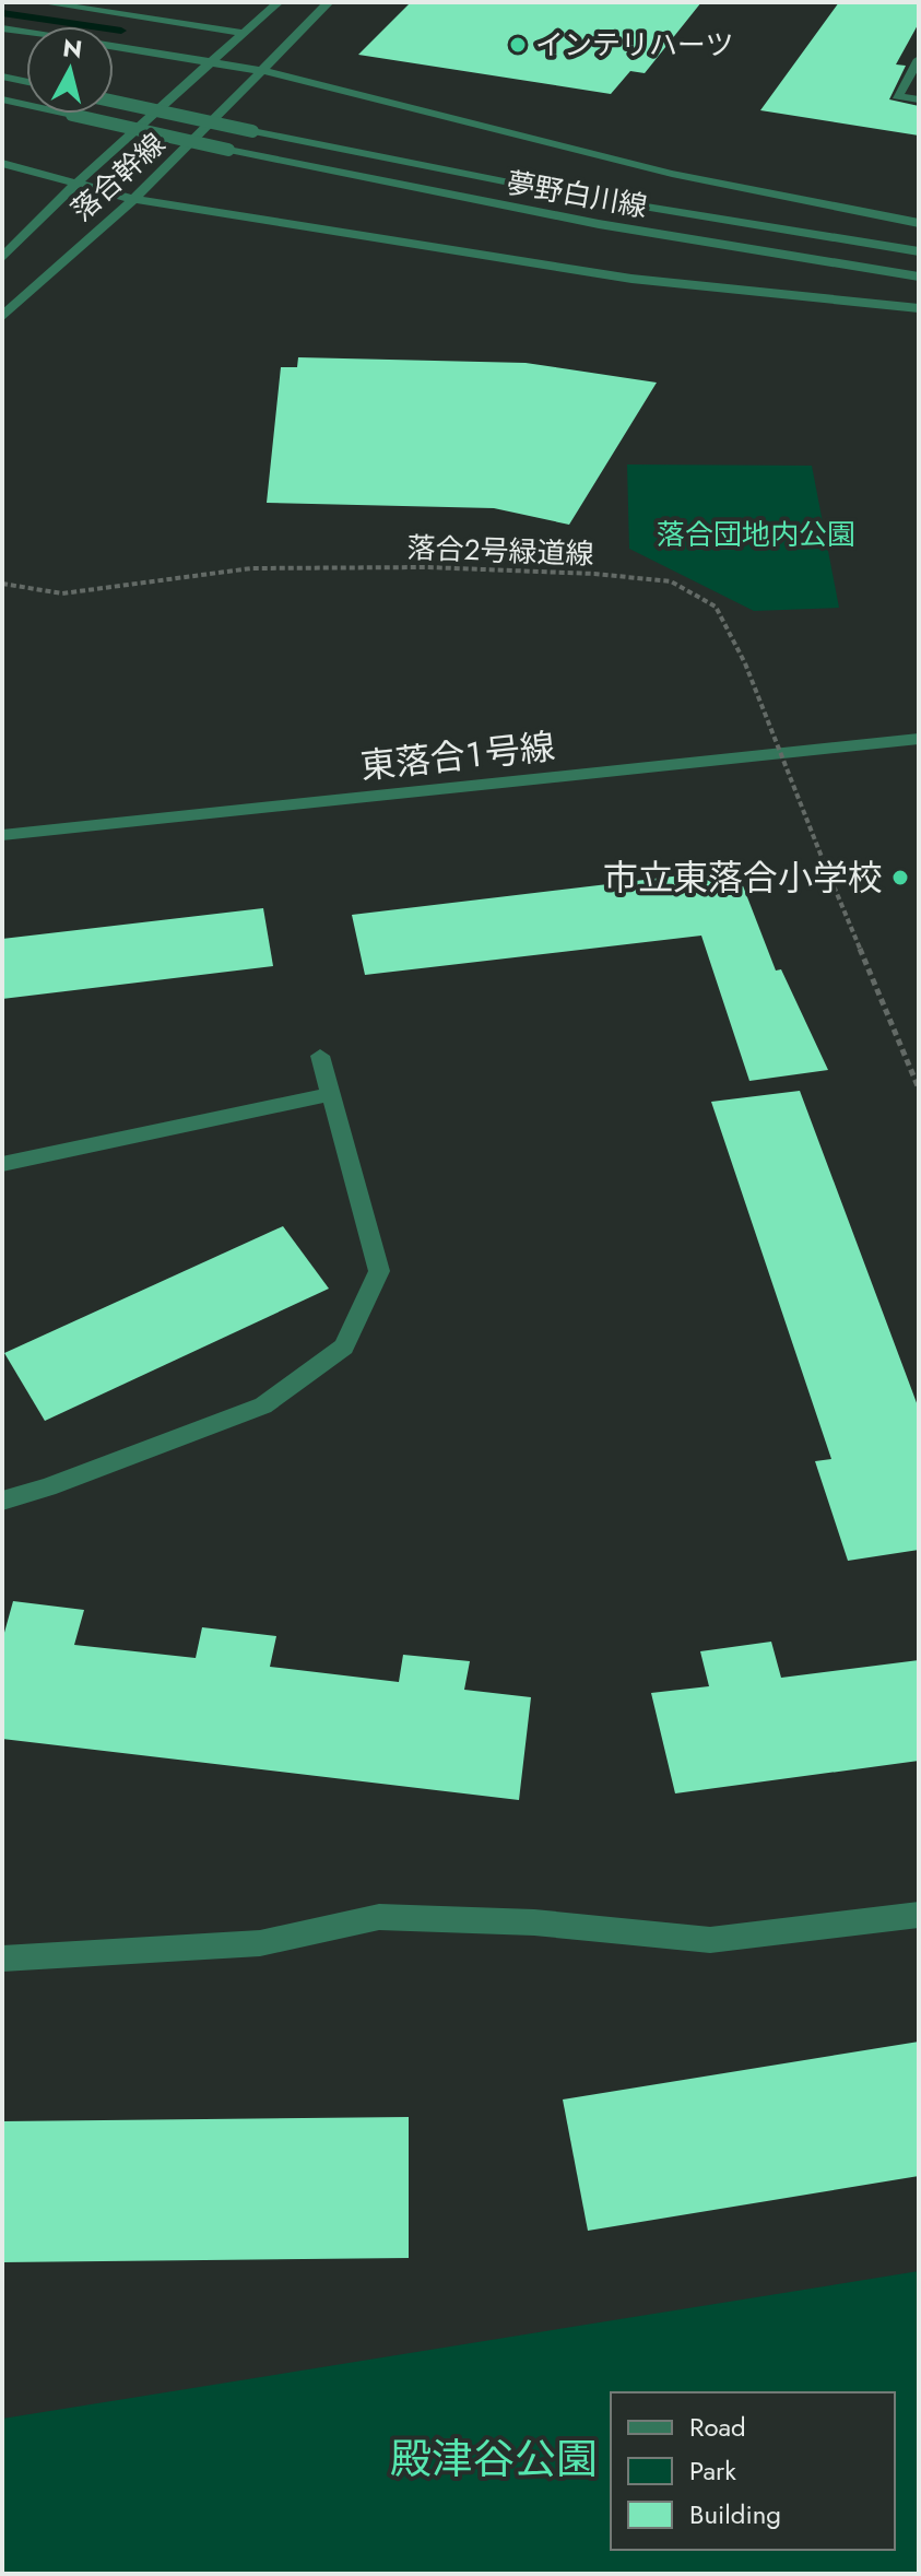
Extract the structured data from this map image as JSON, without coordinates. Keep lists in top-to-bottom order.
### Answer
{
  "streets": {
    "street": ["落合幹線", "夢野白川線", "東落合１号線"],
    "path": ["落合２号緑道線"]
  },
  "parks": ["落合団地内公園", "殿津谷公園"],
  "places": ["インテリハーツ", "市立東落合小学校"],
  "legend": ["Road", "Park", "Building"],
  "north": "top"
}
